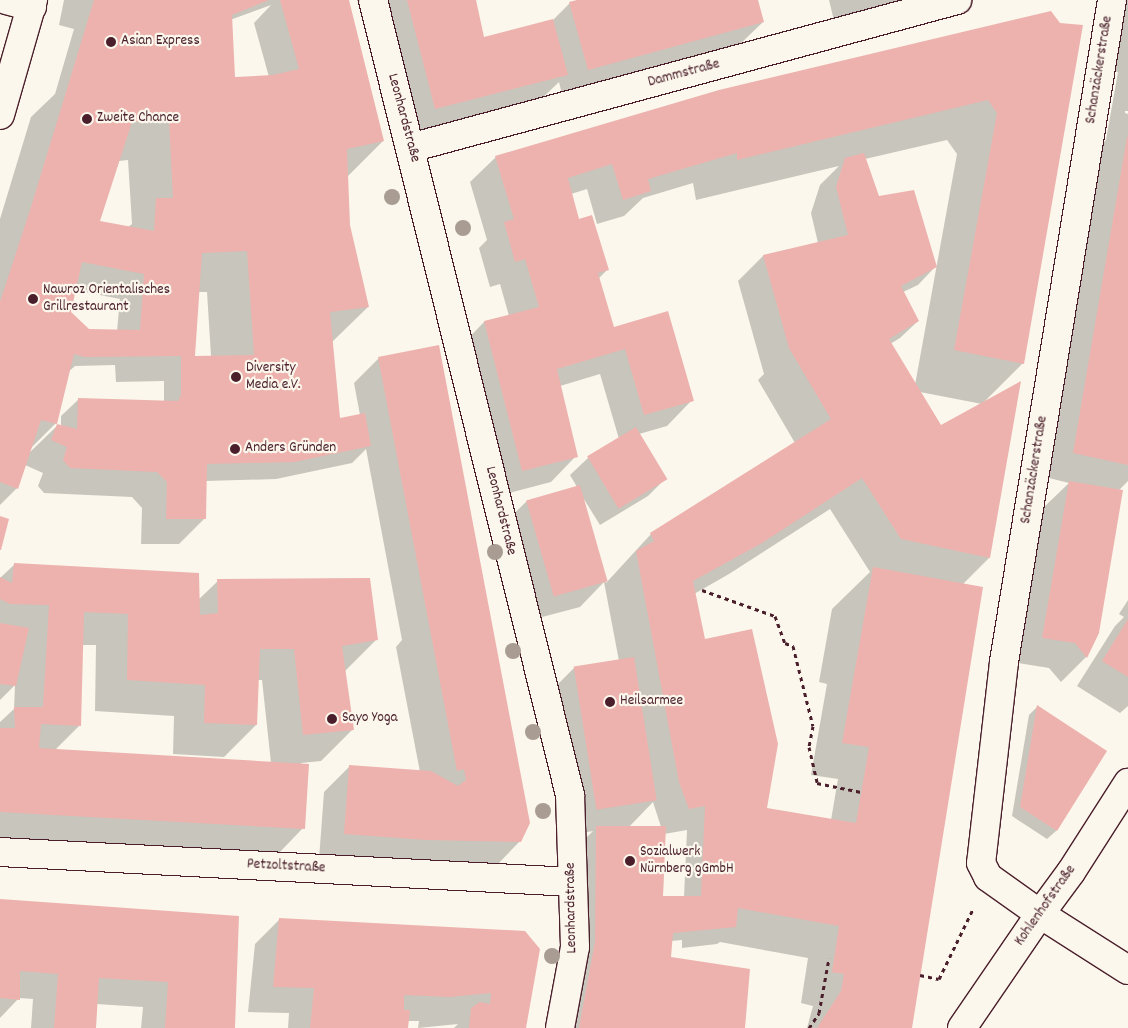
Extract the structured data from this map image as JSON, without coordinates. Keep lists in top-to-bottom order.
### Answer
{
  "streets": {
    "street": [
      "Schanzäckerstraße",
      "Dammstraße",
      "Leonhardstraße",
      "Petzoltstraße",
      "Kohlenhofstraße"
    ]
  },
  "crossings": [
    ["Dammstraße", "Leonhardstraße"],
    ["Leonhardstraße", "Petzoltstraße"]
  ],
  "places": [
    "Asian Express",
    "Zweite Chance",
    "Nawroz Orientalisches Grillrestaurant",
    "Diversity Media e.V.",
    "Anders Gründen",
    "Heilsarmee",
    "Sayo Yoga",
    "Sozialwerk Nürnberg gGmbH"
  ]
}
